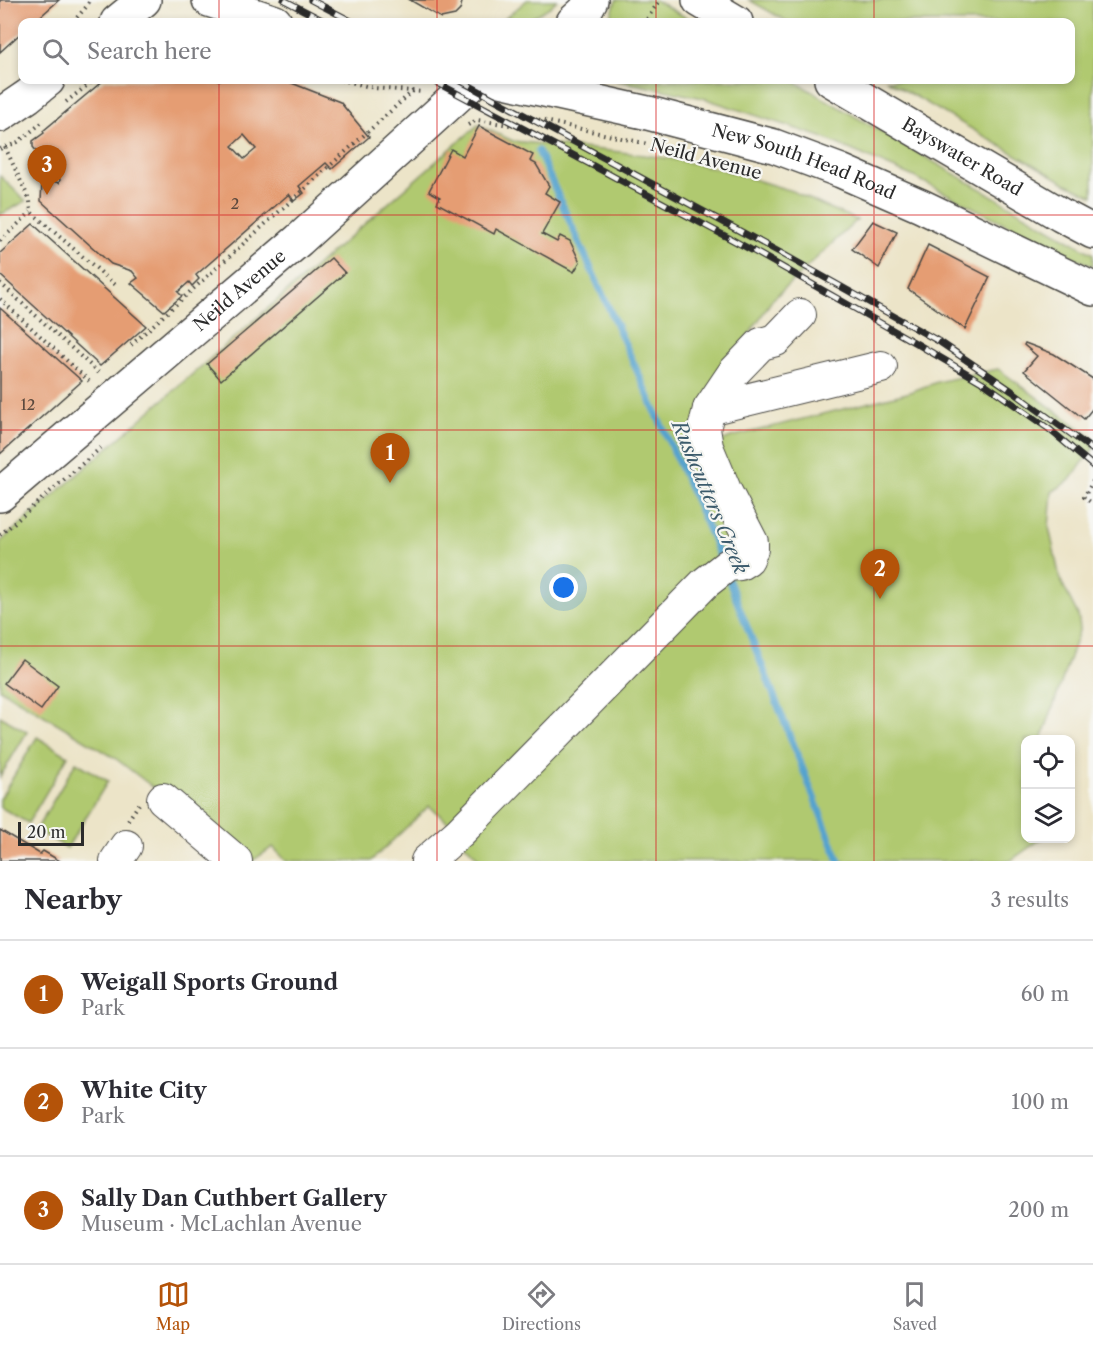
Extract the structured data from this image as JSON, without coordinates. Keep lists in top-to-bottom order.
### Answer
{
  "streets": {
    "main road": ["Bayswater Road", "Neild Avenue", "New South Head Road"]
  },
  "water": ["Rushcutters Creek"],
  "house_numbers": ["2", "12"],
  "scale_bar": "20 m",
  "page": {
    "search": "Search here",
    "pins": ["3", "1", "2"],
    "scale": "20 m",
    "heading": ["Nearby", "3 results"],
    "list": [
      {
        "mark": "1",
        "name": "Weigall Sports Ground",
        "note": "Park",
        "value": "60 m"
      },
      {
        "mark": "2",
        "name": "White City",
        "note": "Park",
        "value": "100 m"
      },
      {
        "mark": "3",
        "name": "Sally Dan Cuthbert Gallery",
        "note": "Museum · McLachlan Avenue",
        "value": "200 m"
      }
    ],
    "nav": ["Map", "Directions", "Saved"]
  }
}
